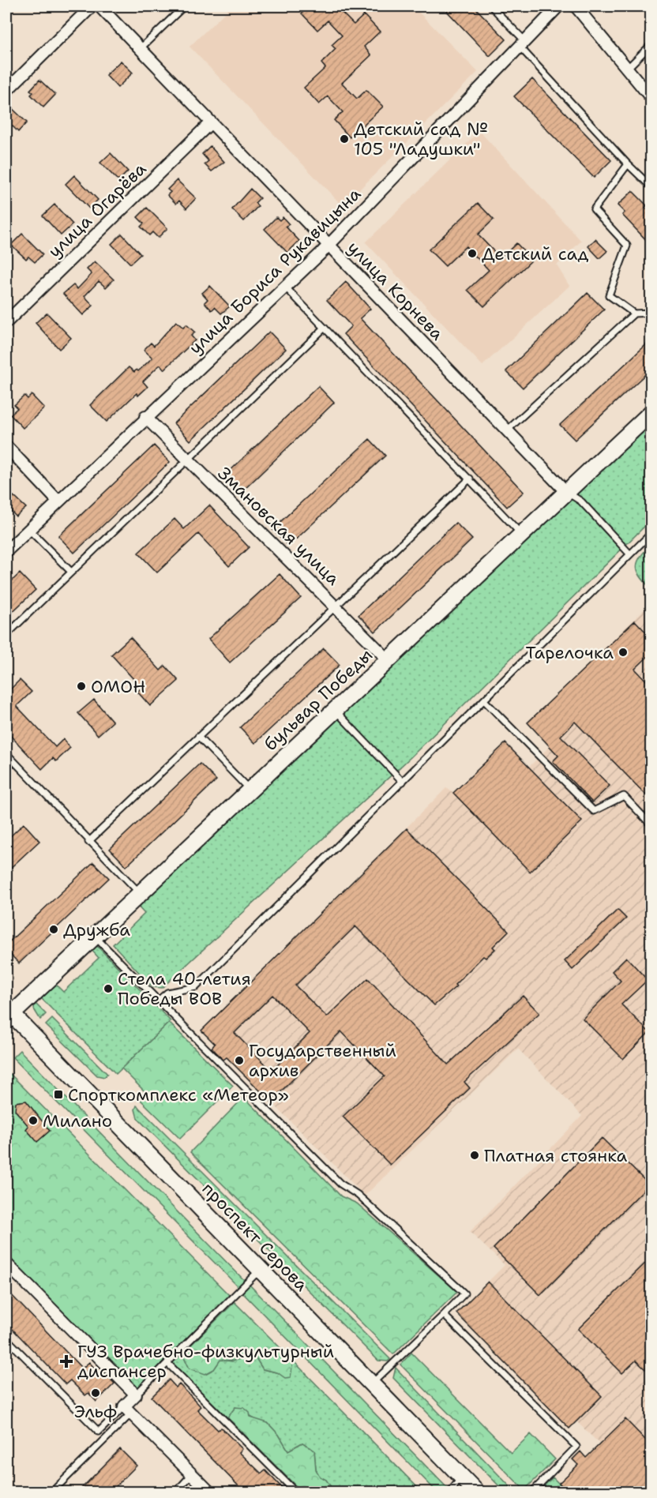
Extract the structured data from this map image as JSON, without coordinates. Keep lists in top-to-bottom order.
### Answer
{
  "streets": {
    "street": [
      "улица Огарёва",
      "улица Бориса Рукавицына",
      "улица Корнева",
      "Змановская улица",
      "бульвар Победы",
      "проспект Серова"
    ]
  },
  "crossings": [
    ["улица Огарёва", "улица Корнева"],
    ["улица Бориса Рукавицына", "улица Корнева"],
    ["улица Бориса Рукавицына", "Змановская улица"],
    ["улица Корнева", "бульвар Победы"],
    ["Змановская улица", "бульвар Победы"],
    ["бульвар Победы", "проспект Серова"]
  ],
  "places": {
    "other": [
      "Детский сад № 105 \"Ладушки\"",
      "Детский сад",
      "Тарелочка",
      "ОМОН",
      "Дружба",
      "Стела 40-летия Победы ВОВ",
      "Государственный архив",
      "Милано",
      "Платная стоянка",
      "Эльф"
    ],
    "transit": ["Спорткомплекс «Метеор»"],
    "health": ["ГУЗ Врачебно-физкультурный диспансер"]
  }
}
